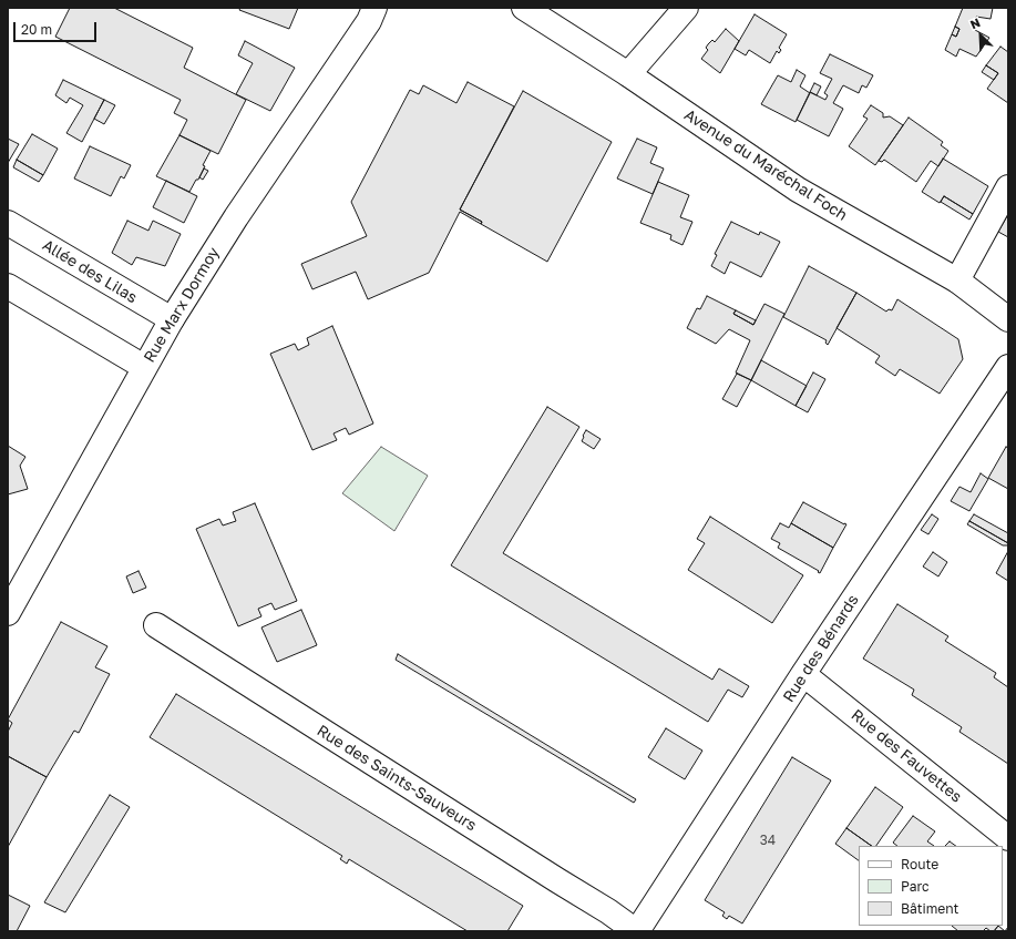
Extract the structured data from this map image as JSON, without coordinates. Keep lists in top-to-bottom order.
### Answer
{
  "streets": {
    "street": [
      "Avenue du Maréchal Foch",
      "Allée des Lilas",
      "Rue Marx Dormoy",
      "Rue des Bénards",
      "Rue des Fauvettes",
      "Rue des Saints-Sauveurs"
    ]
  },
  "crossings": [
    ["Allée des Lilas", "Rue Marx Dormoy"],
    ["Rue des Bénards", "Rue des Fauvettes"],
    ["Rue des Bénards", "Rue des Saints-Sauveurs"]
  ],
  "house_numbers": ["34"],
  "legend": ["Route", "Parc", "Bâtiment"],
  "scale_bar": "20 m",
  "north": "top left"
}
